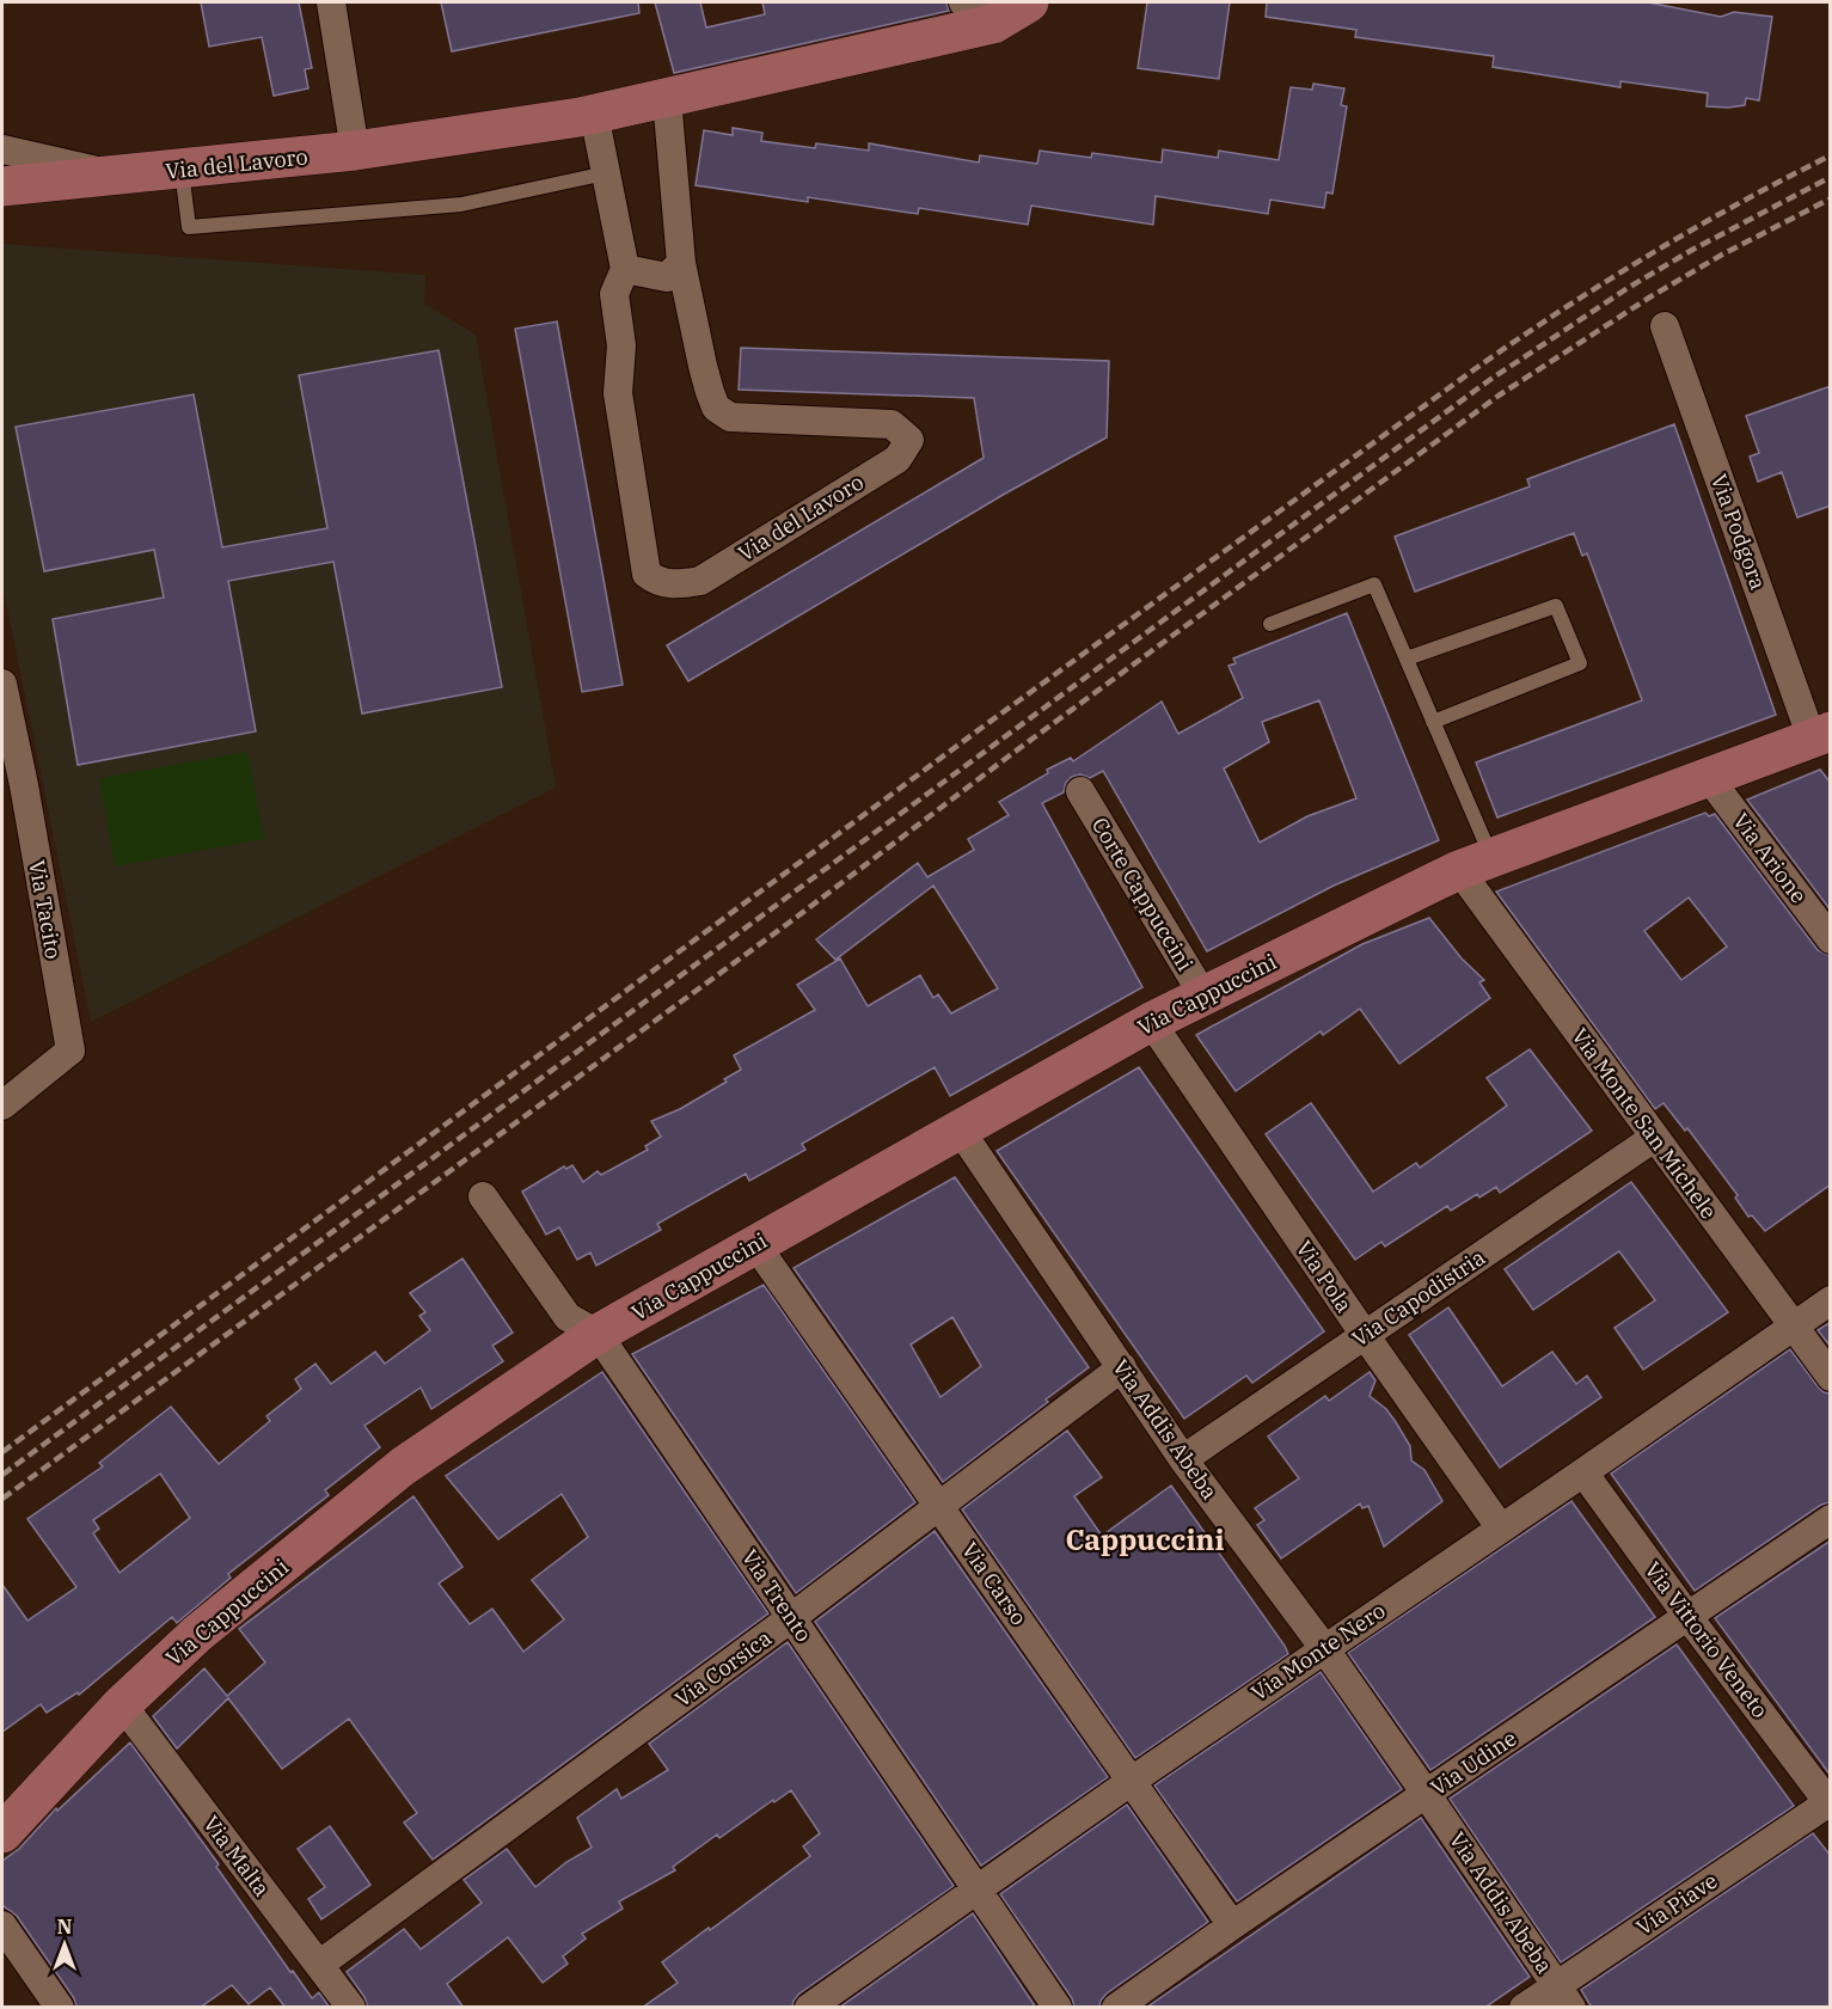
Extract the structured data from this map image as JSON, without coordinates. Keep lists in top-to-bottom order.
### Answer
{
  "streets": {
    "street": [
      "Via del Lavoro",
      "Via Podgora",
      "Via Arione",
      "Corte Cappuccini",
      "Via Tacito",
      "Via Cappuccini",
      "Via Monte San Michele",
      "Via Pola",
      "Via Capodistria",
      "Via Addis Abeba",
      "Via Carso",
      "Via Trento",
      "Via Vittorio Veneto",
      "Via Monte Nero",
      "Via Corsica",
      "Via Udine",
      "Via Malta",
      "Via Piave"
    ]
  },
  "crossings": [
    ["Via Podgora", "Via Cappuccini"],
    ["Via Arione", "Via Cappuccini"],
    ["Corte Cappuccini", "Via Cappuccini"],
    ["Via Cappuccini", "Via Monte San Michele"],
    ["Via Cappuccini", "Via Pola"],
    ["Via Cappuccini", "Via Addis Abeba"],
    ["Via Cappuccini", "Via Carso"],
    ["Via Cappuccini", "Via Trento"],
    ["Via Cappuccini", "Via Malta"],
    ["Via Monte San Michele", "Via Capodistria"],
    ["Via Monte San Michele", "Via Monte Nero"],
    ["Via Pola", "Via Capodistria"],
    ["Via Pola", "Via Monte Nero"],
    ["Via Capodistria", "Via Addis Abeba"],
    ["Via Addis Abeba", "Via Monte Nero"],
    ["Via Addis Abeba", "Via Corsica"],
    ["Via Addis Abeba", "Via Udine"],
    ["Via Addis Abeba", "Via Piave"],
    ["Via Carso", "Via Monte Nero"],
    ["Via Carso", "Via Corsica"],
    ["Via Carso", "Via Udine"],
    ["Via Trento", "Via Monte Nero"],
    ["Via Trento", "Via Corsica"],
    ["Via Vittorio Veneto", "Via Monte Nero"],
    ["Via Vittorio Veneto", "Via Udine"],
    ["Via Vittorio Veneto", "Via Piave"],
    ["Via Corsica", "Via Malta"]
  ],
  "districts": ["Cappuccini"],
  "north": "top"
}
